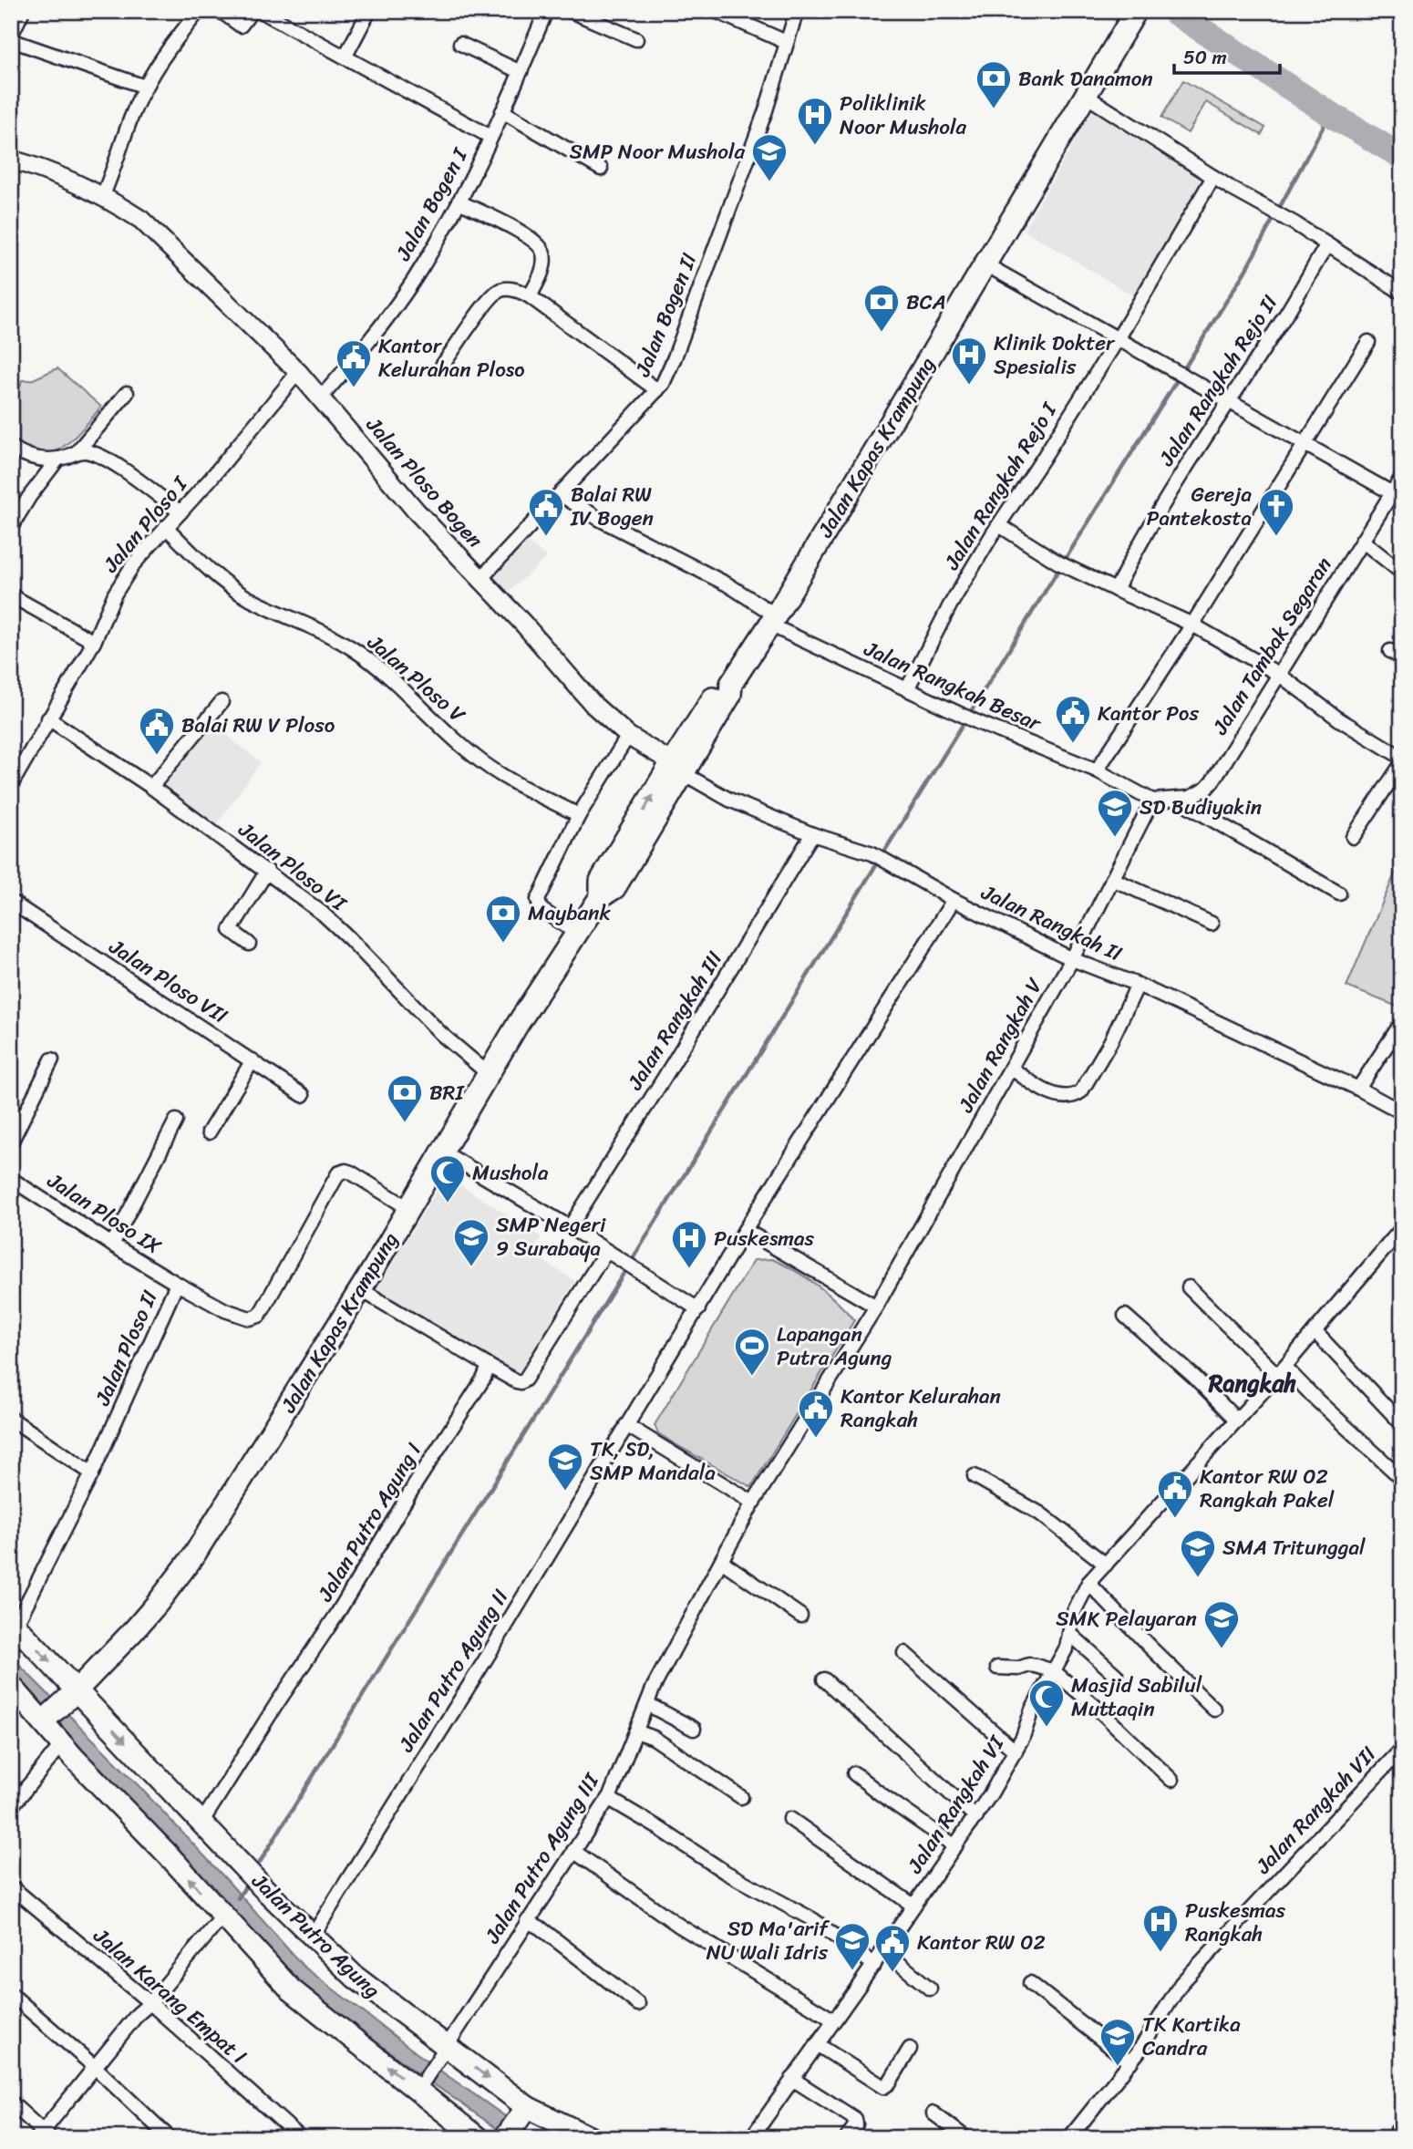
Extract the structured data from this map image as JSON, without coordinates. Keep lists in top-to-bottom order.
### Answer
{
  "streets": {
    "main road": ["Jalan Kapas Krampung", "Jalan Putro Agung"],
    "street": [
      "Jalan Bogen I",
      "Jalan Bogen II",
      "Jalan Rangkah Rejo II",
      "Jalan Ploso Bogen",
      "Jalan Rangkah Rejo I",
      "Jalan Ploso I",
      "Jalan Tambak Segaran",
      "Jalan Ploso V",
      "Jalan Rangkah Besar",
      "Jalan Ploso VI",
      "Jalan Rangkah II",
      "Jalan Ploso VII",
      "Jalan Rangkah III",
      "Jalan Rangkah V",
      "Jalan Ploso IX",
      "Jalan Ploso II",
      "Jalan Putro Agung I",
      "Jalan Putro Agung II",
      "Jalan Rangkah VI",
      "Jalan Rangkah VII",
      "Jalan Putro Agung III",
      "Jalan Karang Empat I"
    ]
  },
  "crossings": [
    ["Jalan Bogen I", "Jalan Ploso Bogen"],
    ["Jalan Bogen II", "Jalan Ploso Bogen"],
    ["Jalan Bogen II", "Jalan Rangkah Besar"],
    ["Jalan Kapas Krampung", "Jalan Ploso Bogen"],
    ["Jalan Kapas Krampung", "Jalan Rangkah Besar"],
    ["Jalan Kapas Krampung", "Jalan Ploso VI"],
    ["Jalan Kapas Krampung", "Jalan Rangkah II"],
    ["Jalan Kapas Krampung", "Jalan Ploso II"],
    ["Jalan Kapas Krampung", "Jalan Putro Agung"],
    ["Jalan Ploso Bogen", "Jalan Ploso I"],
    ["Jalan Ploso Bogen", "Jalan Rangkah II"],
    ["Jalan Rangkah Rejo I", "Jalan Rangkah Besar"],
    ["Jalan Ploso I", "Jalan Ploso V"],
    ["Jalan Ploso I", "Jalan Ploso VI"],
    ["Jalan Tambak Segaran", "Jalan Rangkah Besar"],
    ["Jalan Tambak Segaran", "Jalan Rangkah V"],
    ["Jalan Rangkah Besar", "Jalan Rangkah V"],
    ["Jalan Rangkah II", "Jalan Rangkah III"],
    ["Jalan Rangkah II", "Jalan Rangkah V"],
    ["Jalan Rangkah V", "Jalan Putro Agung III"],
    ["Jalan Ploso IX", "Jalan Ploso II"],
    ["Jalan Ploso II", "Jalan Putro Agung"],
    ["Jalan Putro Agung I", "Jalan Putro Agung"],
    ["Jalan Putro Agung II", "Jalan Putro Agung"],
    ["Jalan Putro Agung III", "Jalan Putro Agung"]
  ],
  "districts": ["Rangkah"],
  "places": {
    "bank": [
      "Bank Danamon",
      "BCA",
      "Maybank",
      "BRI"
    ],
    "hospital": [
      "Poliklinik Noor Mushola",
      "Klinik Dokter Spesialis",
      "Puskesmas",
      "Puskesmas Rangkah"
    ],
    "school or university": [
      "SMP Noor Mushola",
      "SD Budiyakin",
      "SMP Negeri 9 Surabaya",
      "TK, SD, SMP Mandala",
      "SMA Tritunggal",
      "SMK Pelayaran",
      "SD Ma'arif NU Wali Idris",
      "TK Kartika Candra"
    ],
    "public building": [
      "Kantor Kelurahan Ploso",
      "Balai RW IV Bogen",
      "Kantor Pos",
      "Balai RW V Ploso",
      "Kantor Kelurahan Rangkah",
      "Kantor RW 02 Rangkah Pakel",
      "Kantor RW 02"
    ],
    "church": ["Gereja Pantekosta"],
    "mosque": ["Mushola", "Masjid Sabilul Muttaqin"],
    "sports": ["Lapangan Putra Agung"]
  },
  "scale_bar": "50 m"
}
